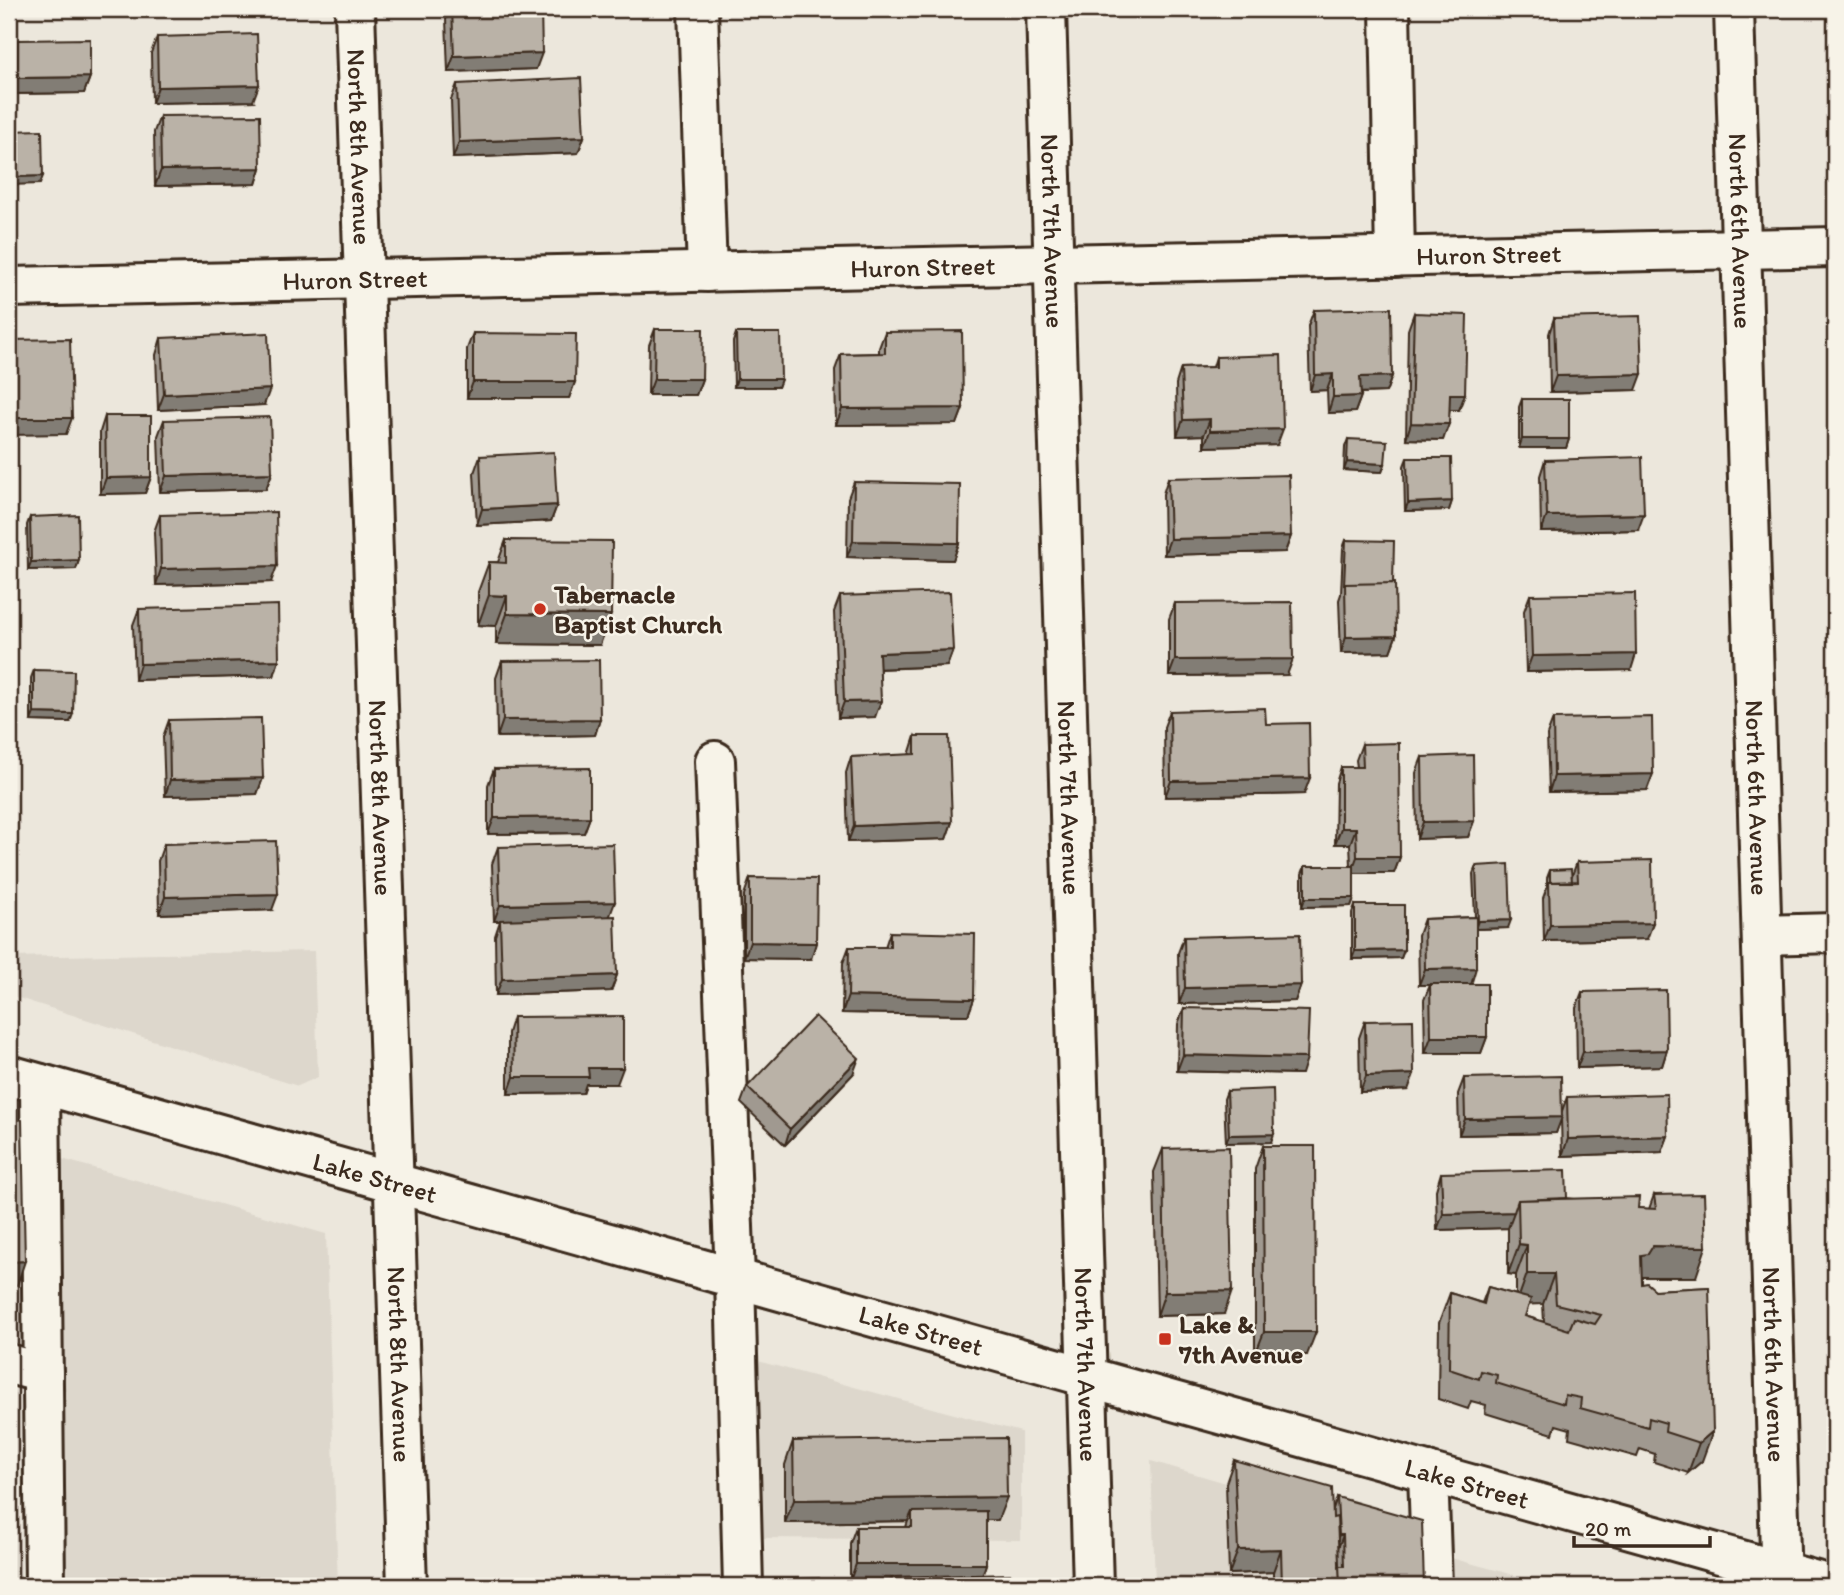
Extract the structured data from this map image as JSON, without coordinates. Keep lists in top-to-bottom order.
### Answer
{
  "streets": {
    "street": [
      "North 8th Avenue",
      "North 7th Avenue",
      "North 6th Avenue",
      "Huron Street",
      "Lake Street"
    ]
  },
  "crossings": [
    ["North 8th Avenue", "Huron Street"],
    ["North 8th Avenue", "Lake Street"],
    ["North 7th Avenue", "Huron Street"],
    ["North 7th Avenue", "Lake Street"],
    ["North 6th Avenue", "Huron Street"],
    ["North 6th Avenue", "Lake Street"]
  ],
  "places": {
    "other": ["Tabernacle Baptist Church"],
    "transit": ["Lake & 7th Avenue"]
  },
  "scale_bar": "20 m"
}
